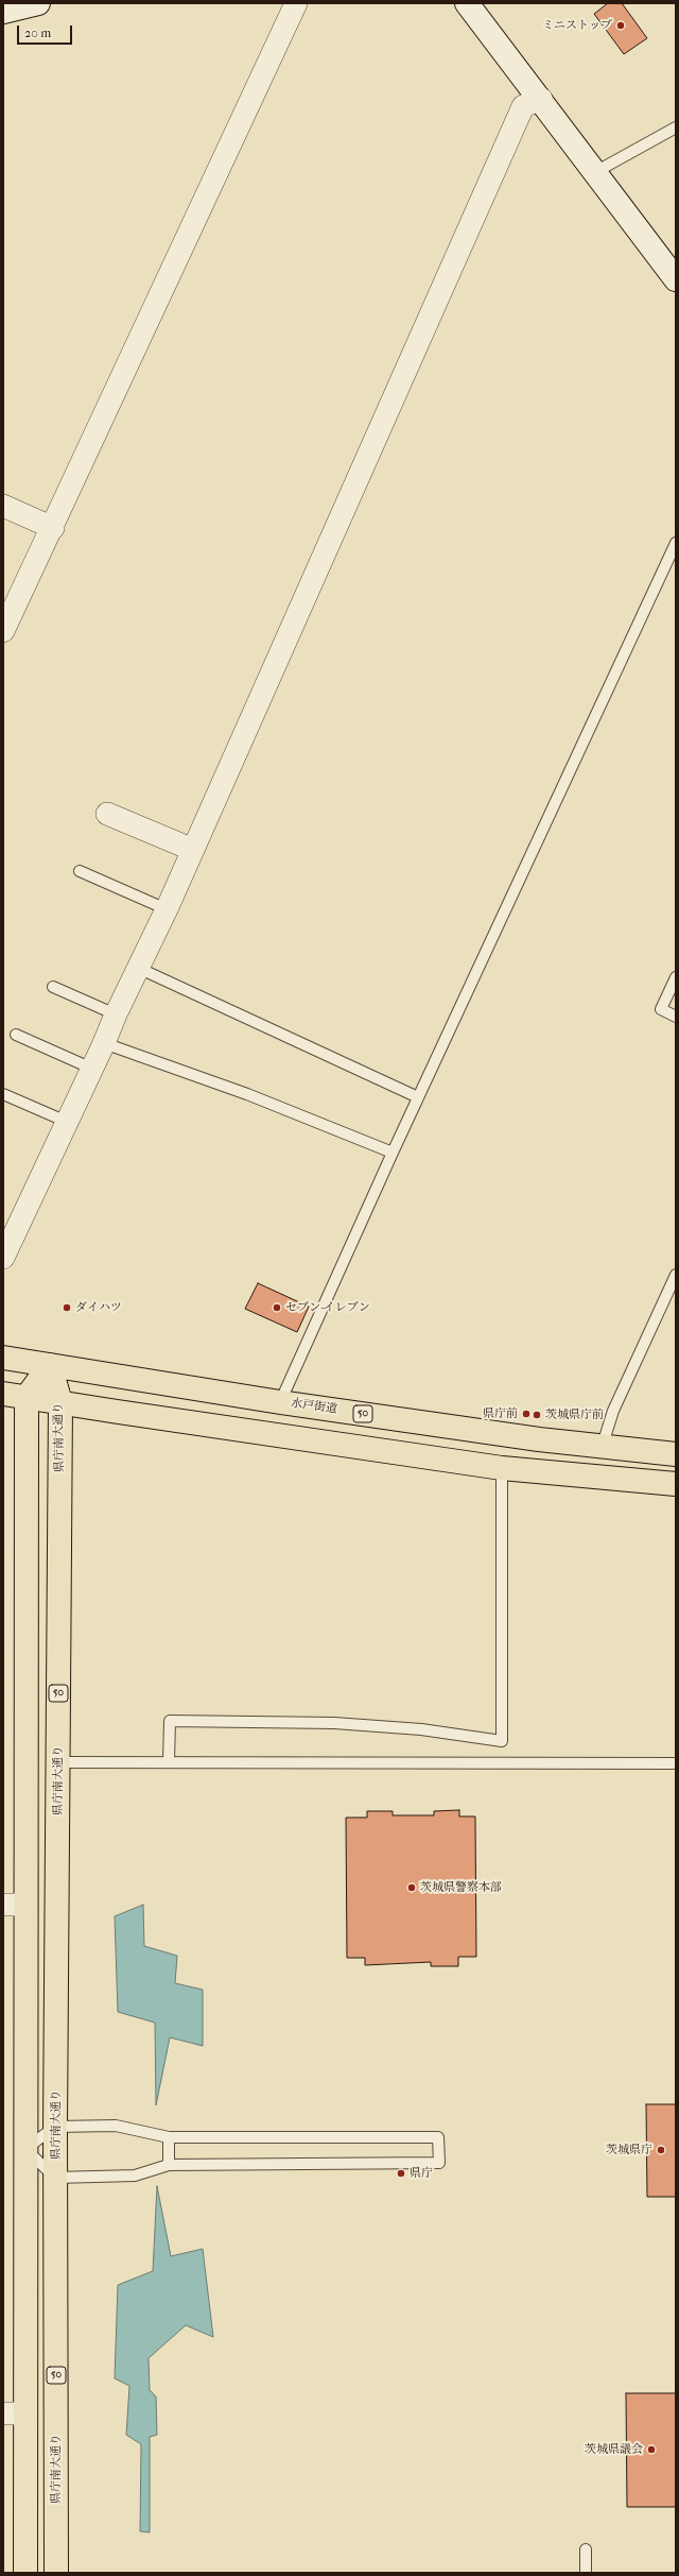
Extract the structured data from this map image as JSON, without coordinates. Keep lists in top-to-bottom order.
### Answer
{
  "streets": {
    "main road": ["水戸街道", "50", "県庁南大通り"]
  },
  "crossings": [
    ["水戸街道", "県庁南大通り"]
  ],
  "places": [
    "ミニストップ",
    "ダイハツ",
    "セブン-イレブン",
    "県庁前",
    "茨城県庁前",
    "茨城県警察本部",
    "茨城県庁",
    "県庁",
    "茨城県議会"
  ],
  "scale_bar": "20 m"
}
